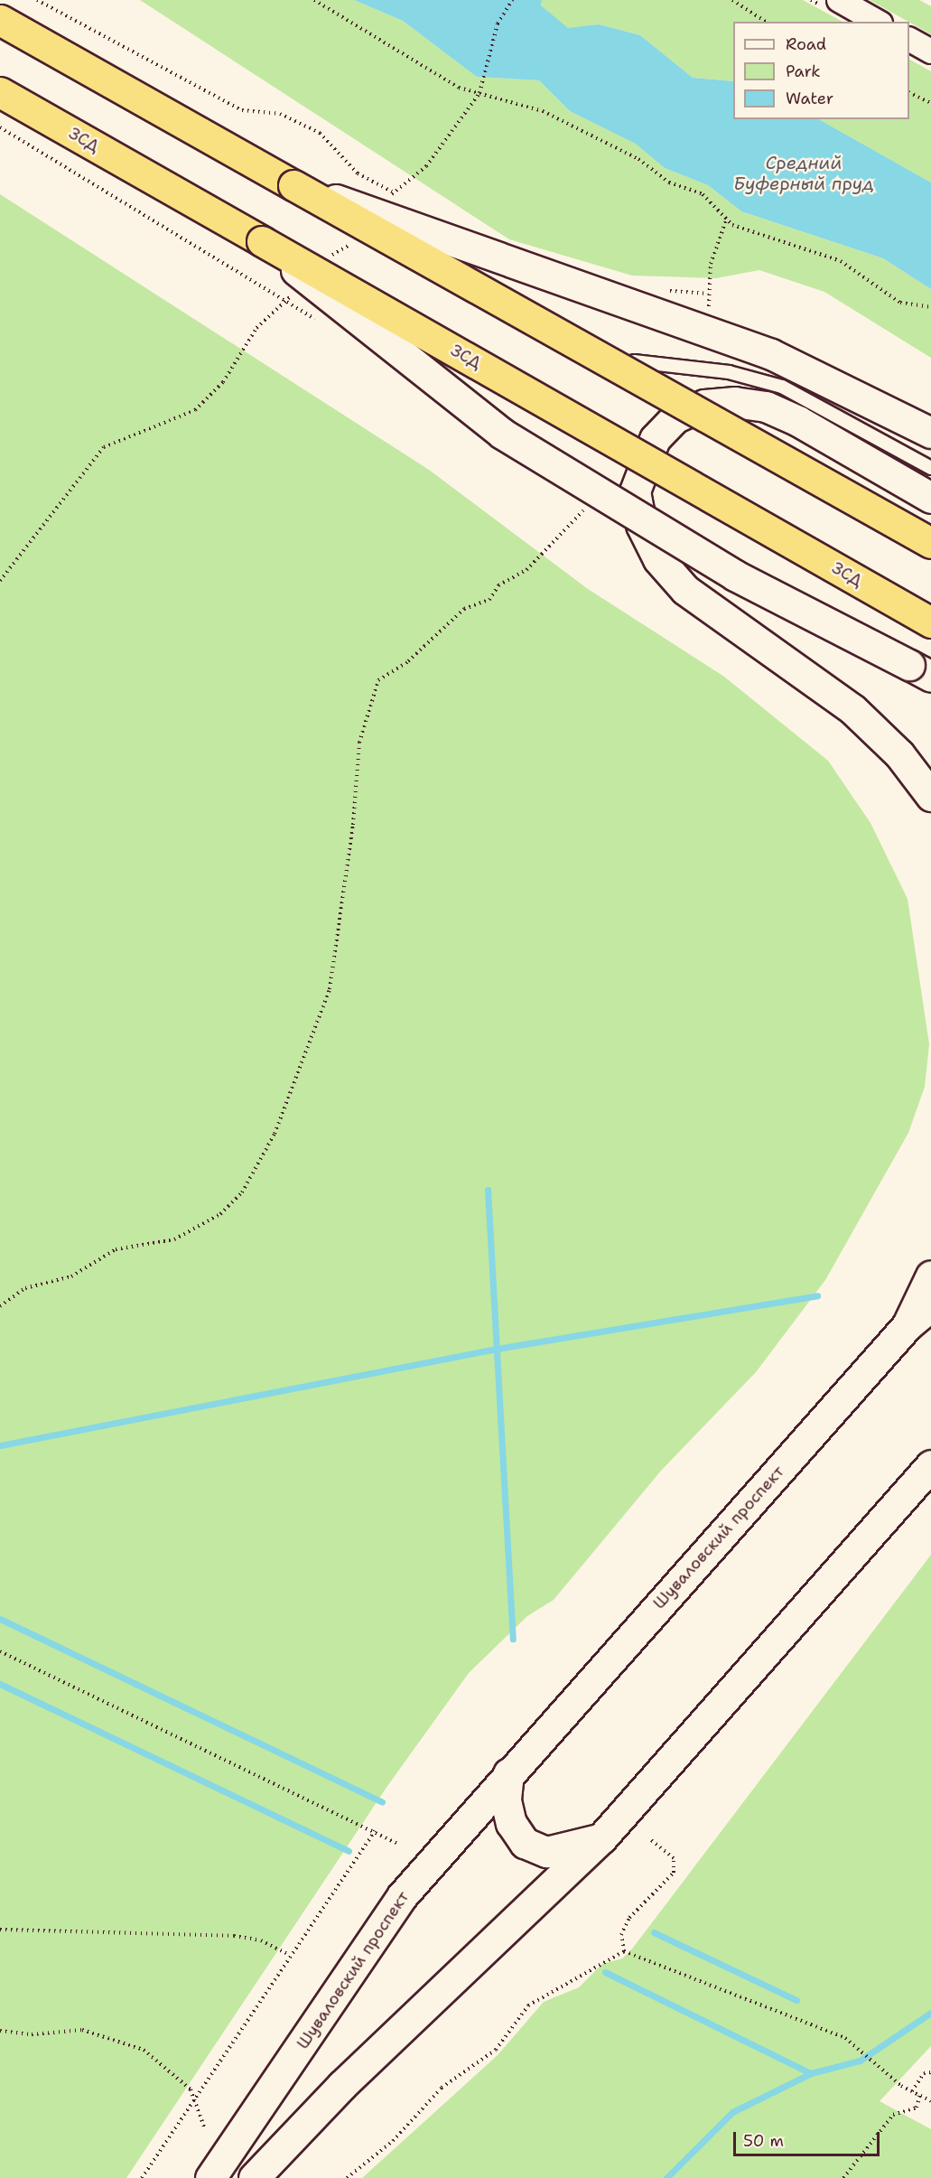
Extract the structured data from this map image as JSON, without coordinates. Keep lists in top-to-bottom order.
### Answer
{
  "streets": {
    "highway": ["ЗСД"],
    "main road": ["Шуваловский проспект"]
  },
  "water": ["Средний Буферный пруд"],
  "legend": ["Road", "Park", "Water"],
  "scale_bar": "50 m"
}
